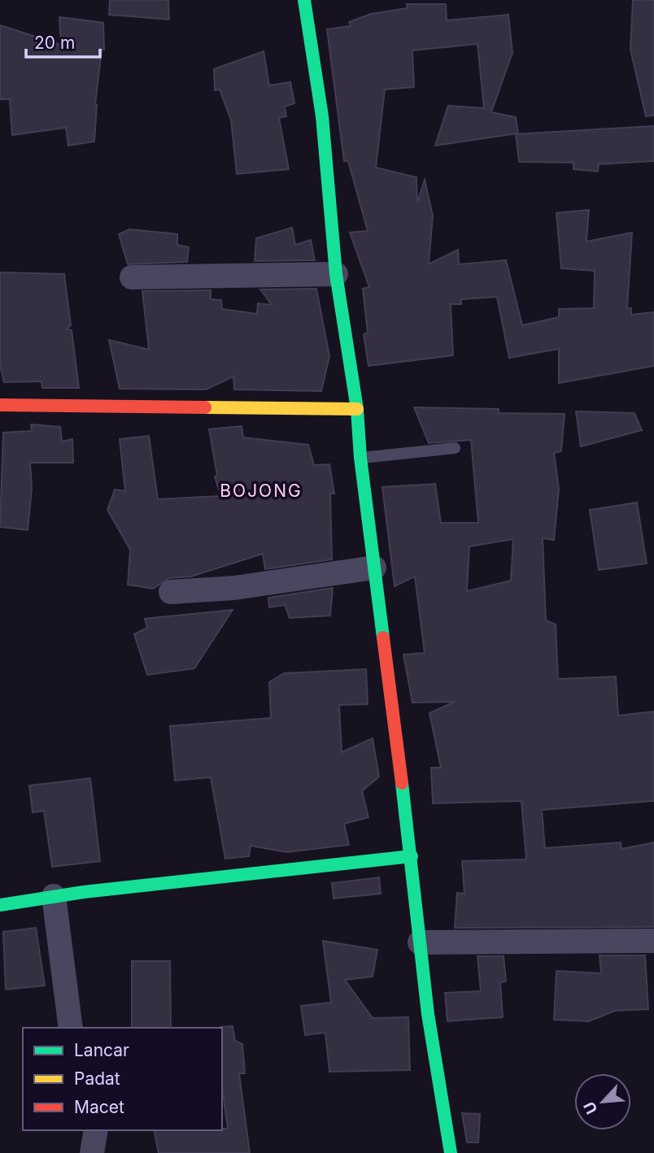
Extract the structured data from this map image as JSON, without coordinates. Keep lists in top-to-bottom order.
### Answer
{
  "districts": ["BOJONG"],
  "legend": ["Lancar", "Padat", "Macet"],
  "scale_bar": "20 m",
  "north": "bottom left"
}
